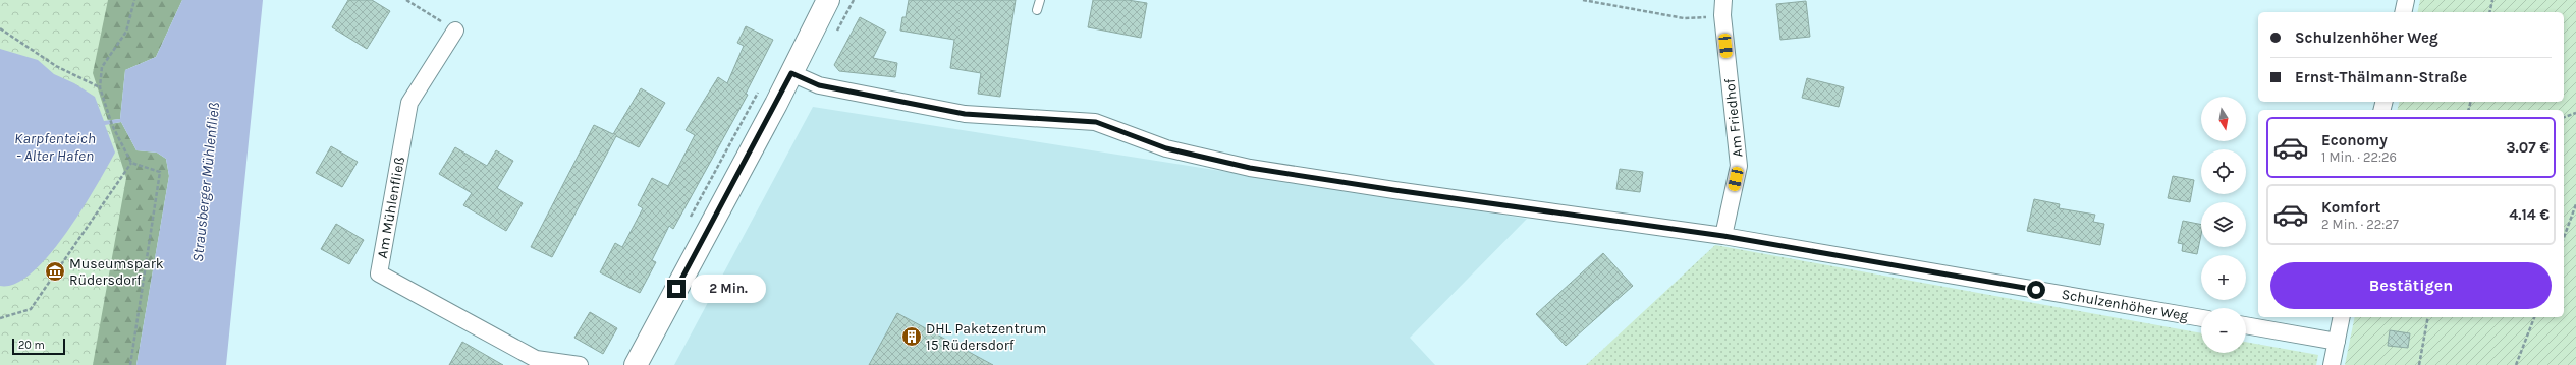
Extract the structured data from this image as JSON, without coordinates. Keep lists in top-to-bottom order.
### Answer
{
  "streets": {
    "street": ["Am Friedhof", "Am Mühlenfließ", "Schulzenhöher Weg"]
  },
  "crossings": [
    ["Am Friedhof", "Schulzenhöher Weg"]
  ],
  "water": ["Karpfenteich - Alter Hafen", "Strausberger Mühlenfließ"],
  "places": {
    "museum": ["Museumspark Rüdersdorf"],
    "building": ["DHL Paketzentrum 15 Rüdersdorf"]
  },
  "scale_bar": "20 m",
  "north": "bottom",
  "page": {
    "banner": ["Schulzenhöher Weg", "Ernst-Thälmann-Straße"],
    "map_buttons": ["+", "−"],
    "list": [
      {
        "name": "Economy",
        "note": "1 Min. · 22:26",
        "value": "3.07 €"
      },
      {
        "name": "Komfort",
        "note": "2 Min. · 22:27",
        "value": "4.14 €"
      }
    ],
    "buttons": "Bestätigen",
    "bubble": "2 Min.",
    "scale": "20 m"
  }
}
